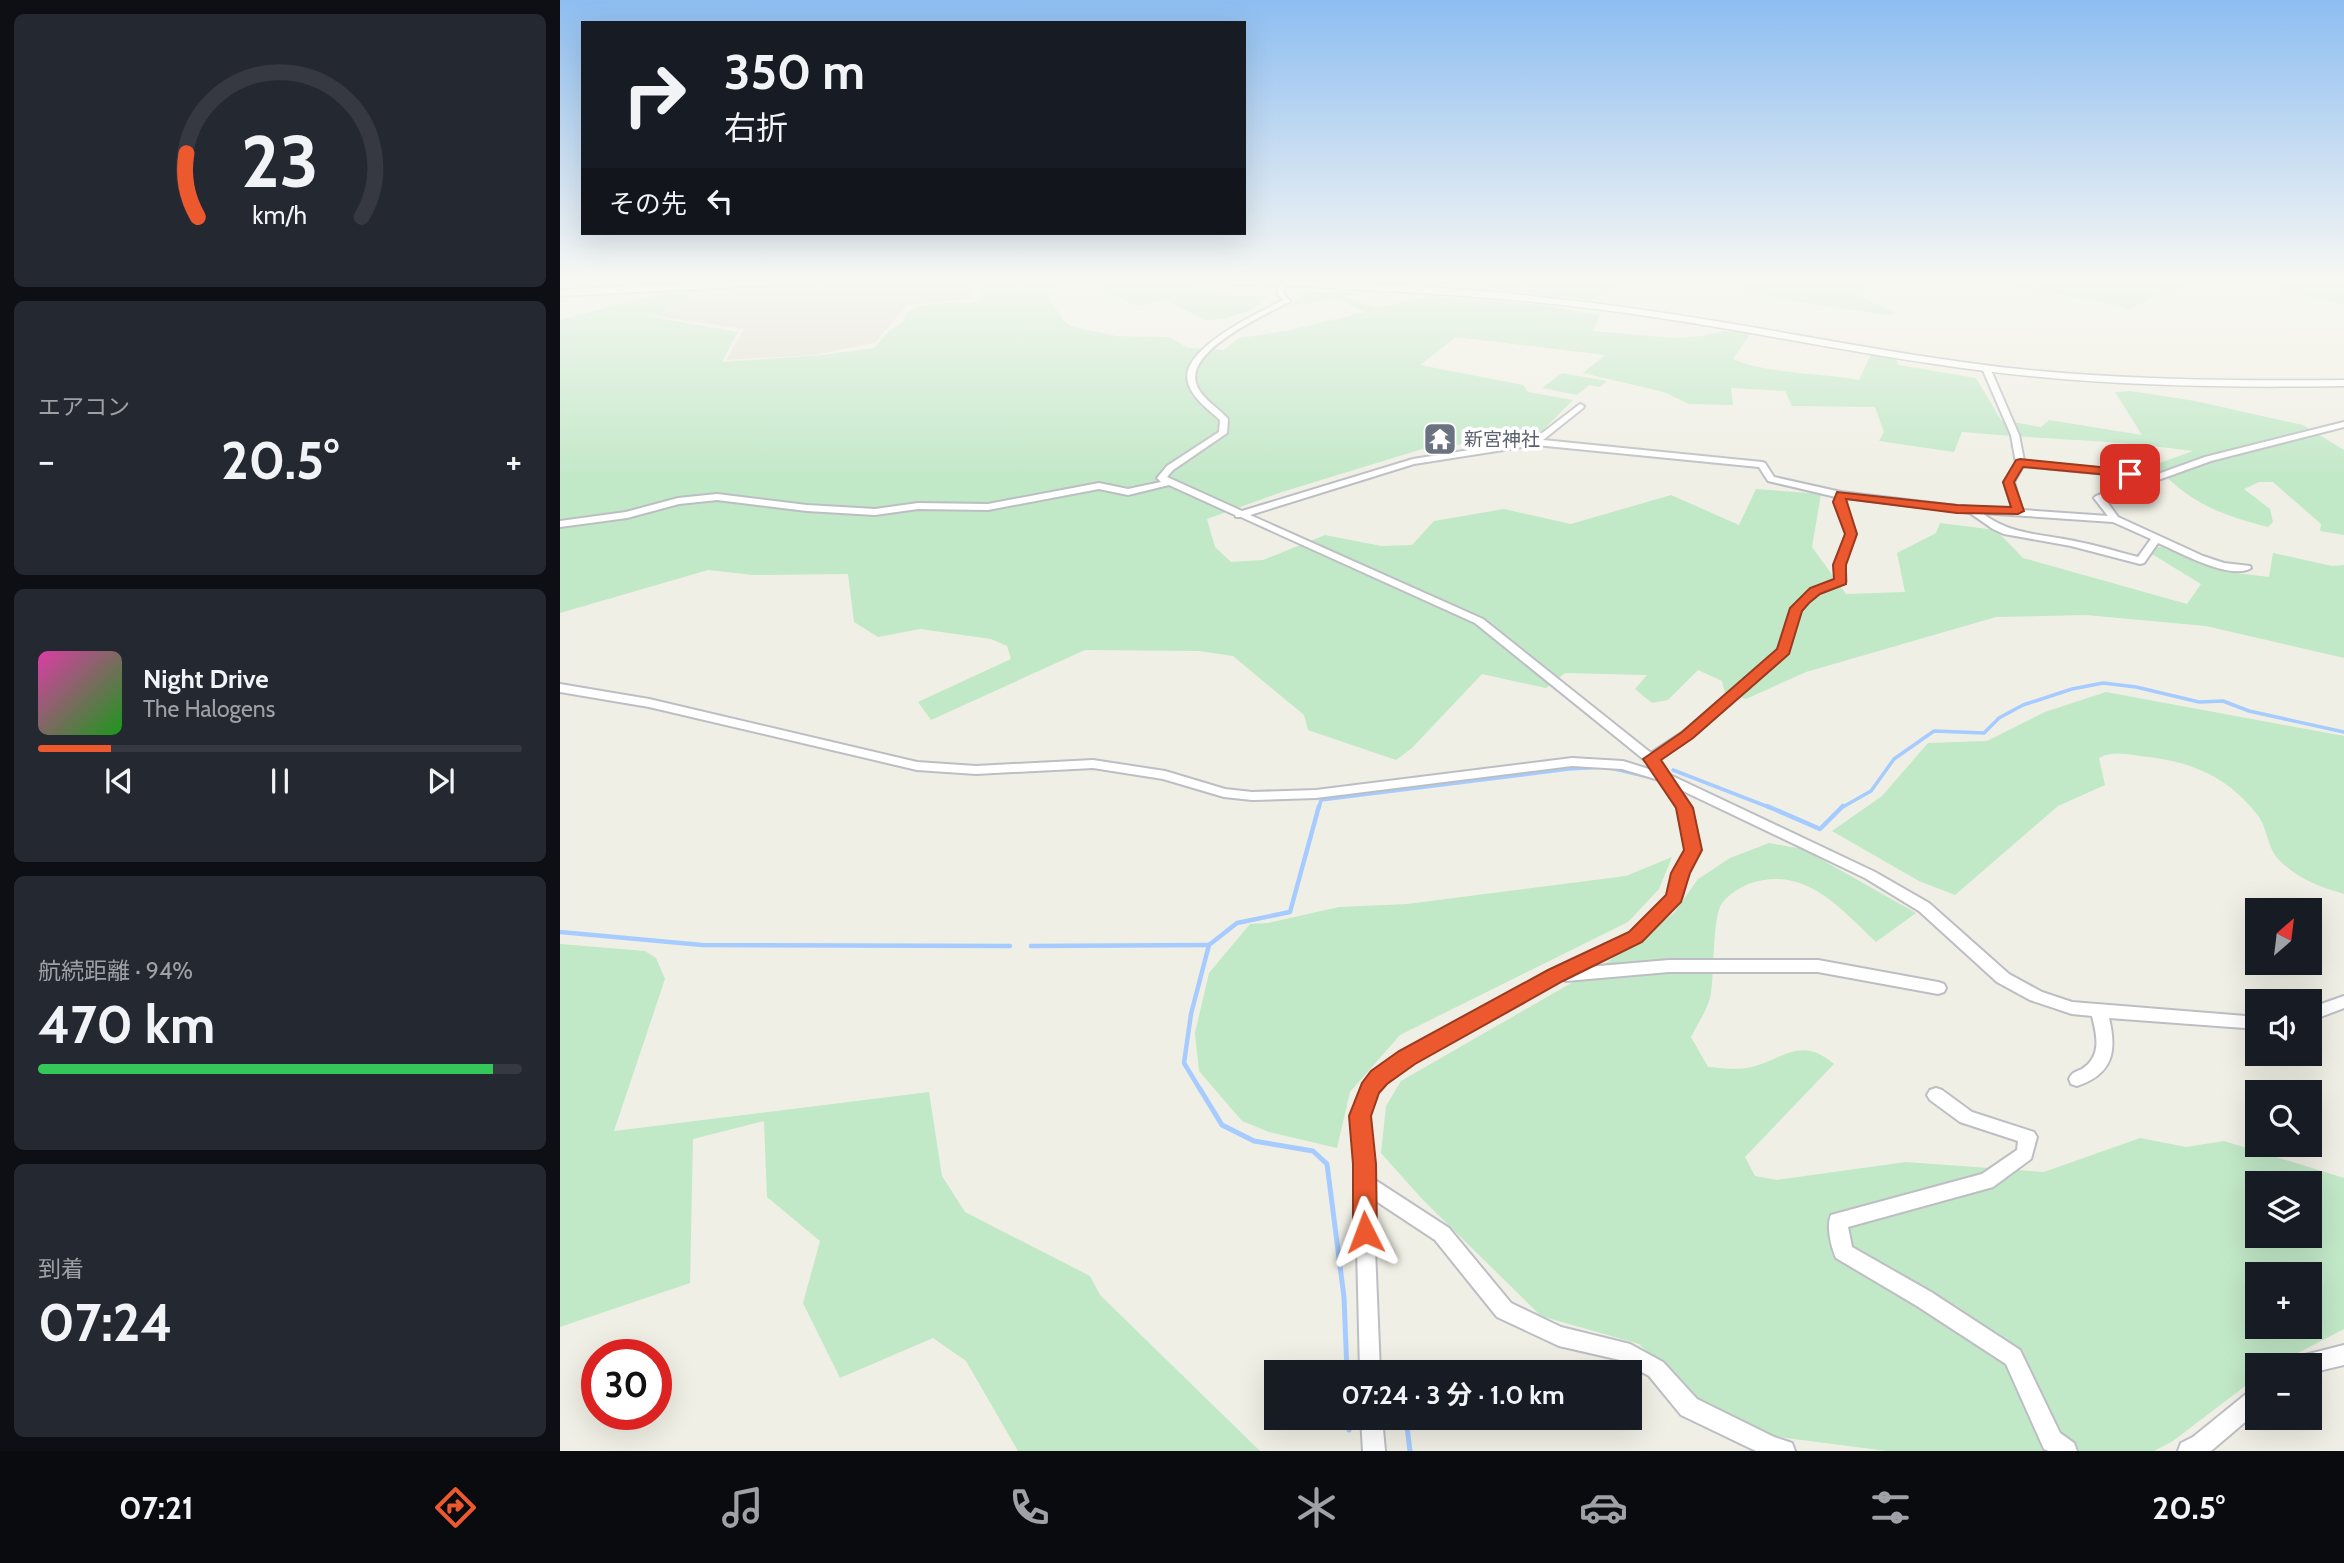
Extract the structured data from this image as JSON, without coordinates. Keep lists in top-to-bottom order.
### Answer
{
  "places": {
    "temple": ["新宮神社"]
  },
  "north": "top right",
  "page": {
    "turn": ["350 m", "右折"],
    "then": "その先",
    "tile": [
      "エアコン",
      ["航続距離 · 94%", "470 km"],
      ["到着", "07:24"]
    ],
    "heat": ["−", "20.5°", "+"],
    "song": ["Night Drive", "The Halogens"],
    "map_buttons": ["+", "−"],
    "limit": "30",
    "trip": "07:24 · 3 分 · 1.0 km",
    "tabs": ["07:21", "20.5°"],
    "gauge": ["23", "km/h"]
  }
}
